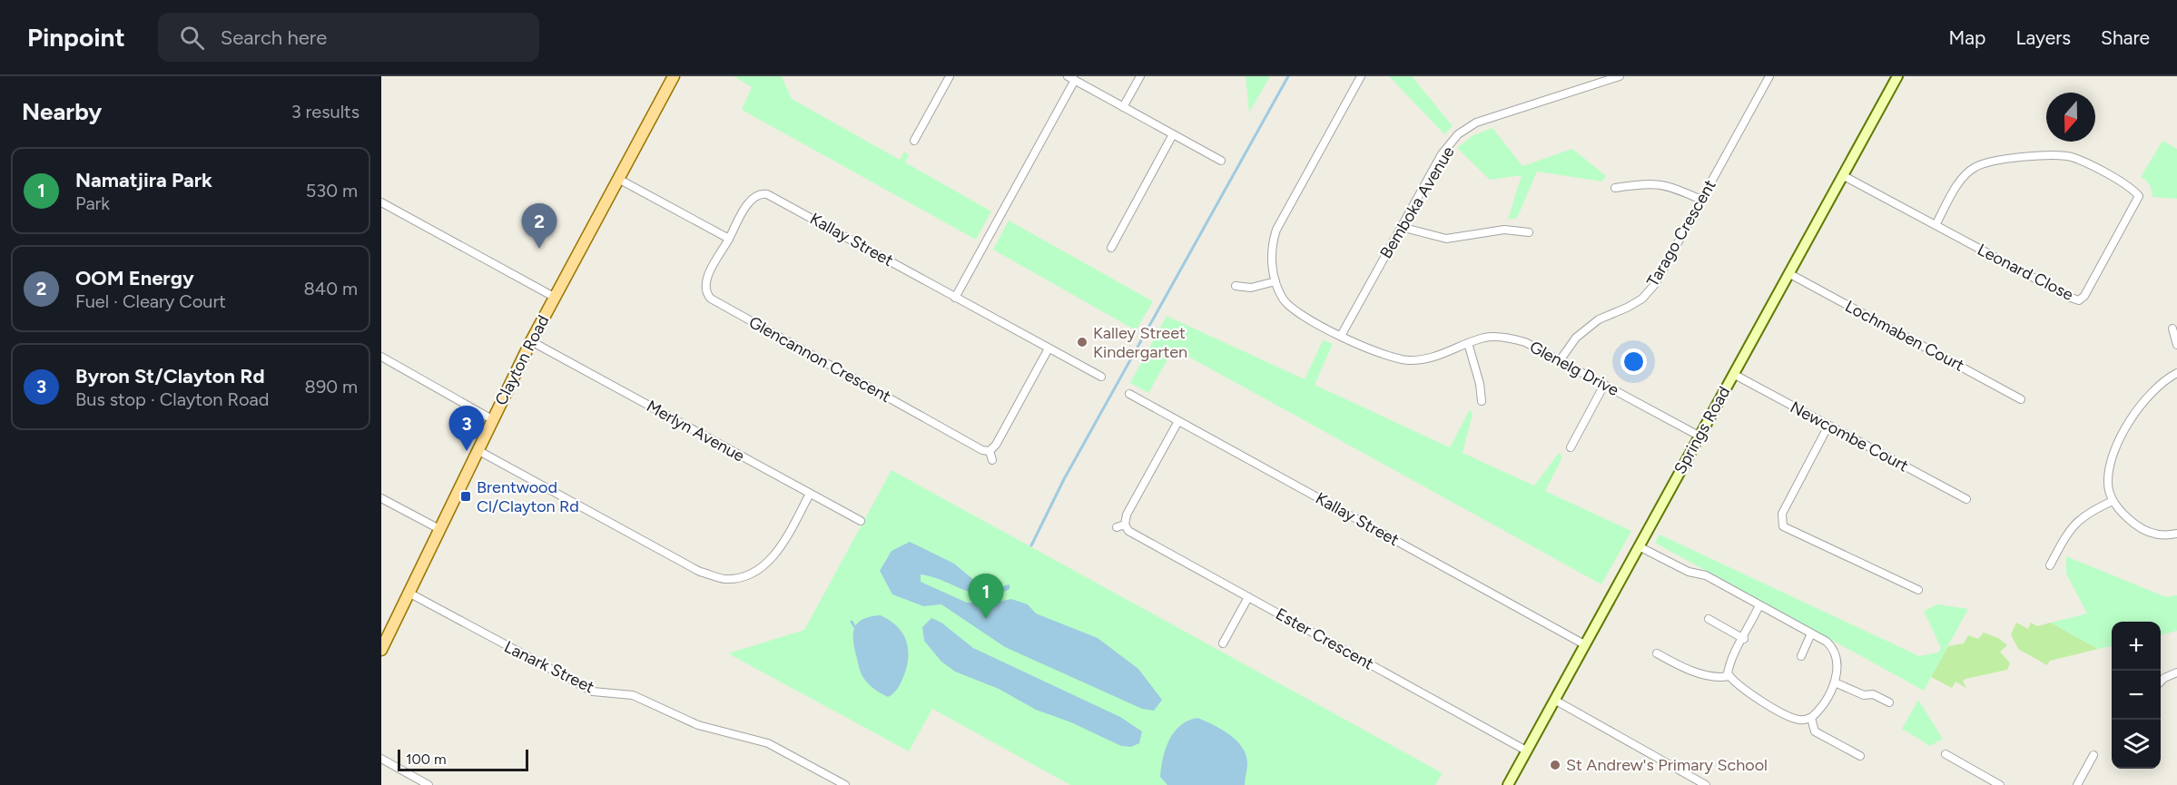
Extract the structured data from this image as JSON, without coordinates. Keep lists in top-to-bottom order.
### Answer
{
  "streets": {
    "main road": ["Clayton Road", "Springs Road"],
    "street": [
      "Bemboka Avenue",
      "Tarago Crescent",
      "Kallay Street",
      "Leonard Close",
      "Lochmaben Court",
      "Glencannon Crescent",
      "Glenelg Drive",
      "Merlyn Avenue",
      "Newcombe Court",
      "Ester Crescent",
      "Lanark Street"
    ]
  },
  "crossings": [
    ["Bemboka Avenue", "Glenelg Drive"],
    ["Tarago Crescent", "Glenelg Drive"],
    ["Kallay Street", "Glencannon Crescent"],
    ["Kallay Street", "Springs Road"],
    ["Leonard Close", "Springs Road"],
    ["Lochmaben Court", "Springs Road"],
    ["Clayton Road", "Merlyn Avenue"],
    ["Clayton Road", "Lanark Street"],
    ["Glenelg Drive", "Springs Road"],
    ["Springs Road", "Newcombe Court"],
    ["Springs Road", "Ester Crescent"]
  ],
  "places": {
    "other": ["Kalley Street Kindergarten", "St Andrew's Primary School"],
    "transit": ["Brentwood Cl/Clayton Rd"]
  },
  "scale_bar": "100 m",
  "north": "bottom",
  "page": {
    "header": "Pinpoint",
    "search": "Search here",
    "nav": ["Map", "Layers", "Share"],
    "heading": ["Nearby", "3 results"],
    "list": [
      {
        "mark": "1",
        "name": "Namatjira Park",
        "note": "Park",
        "value": "530 m"
      },
      {
        "mark": "2",
        "name": "OOM Energy",
        "note": "Fuel · Cleary Court",
        "value": "840 m"
      },
      {
        "mark": "3",
        "name": "Byron St/Clayton Rd",
        "note": "Bus stop · Clayton Road",
        "value": "890 m"
      }
    ],
    "pins": ["2", "3", "1"],
    "map_buttons": ["+", "−"],
    "scale": "100 m"
  }
}
